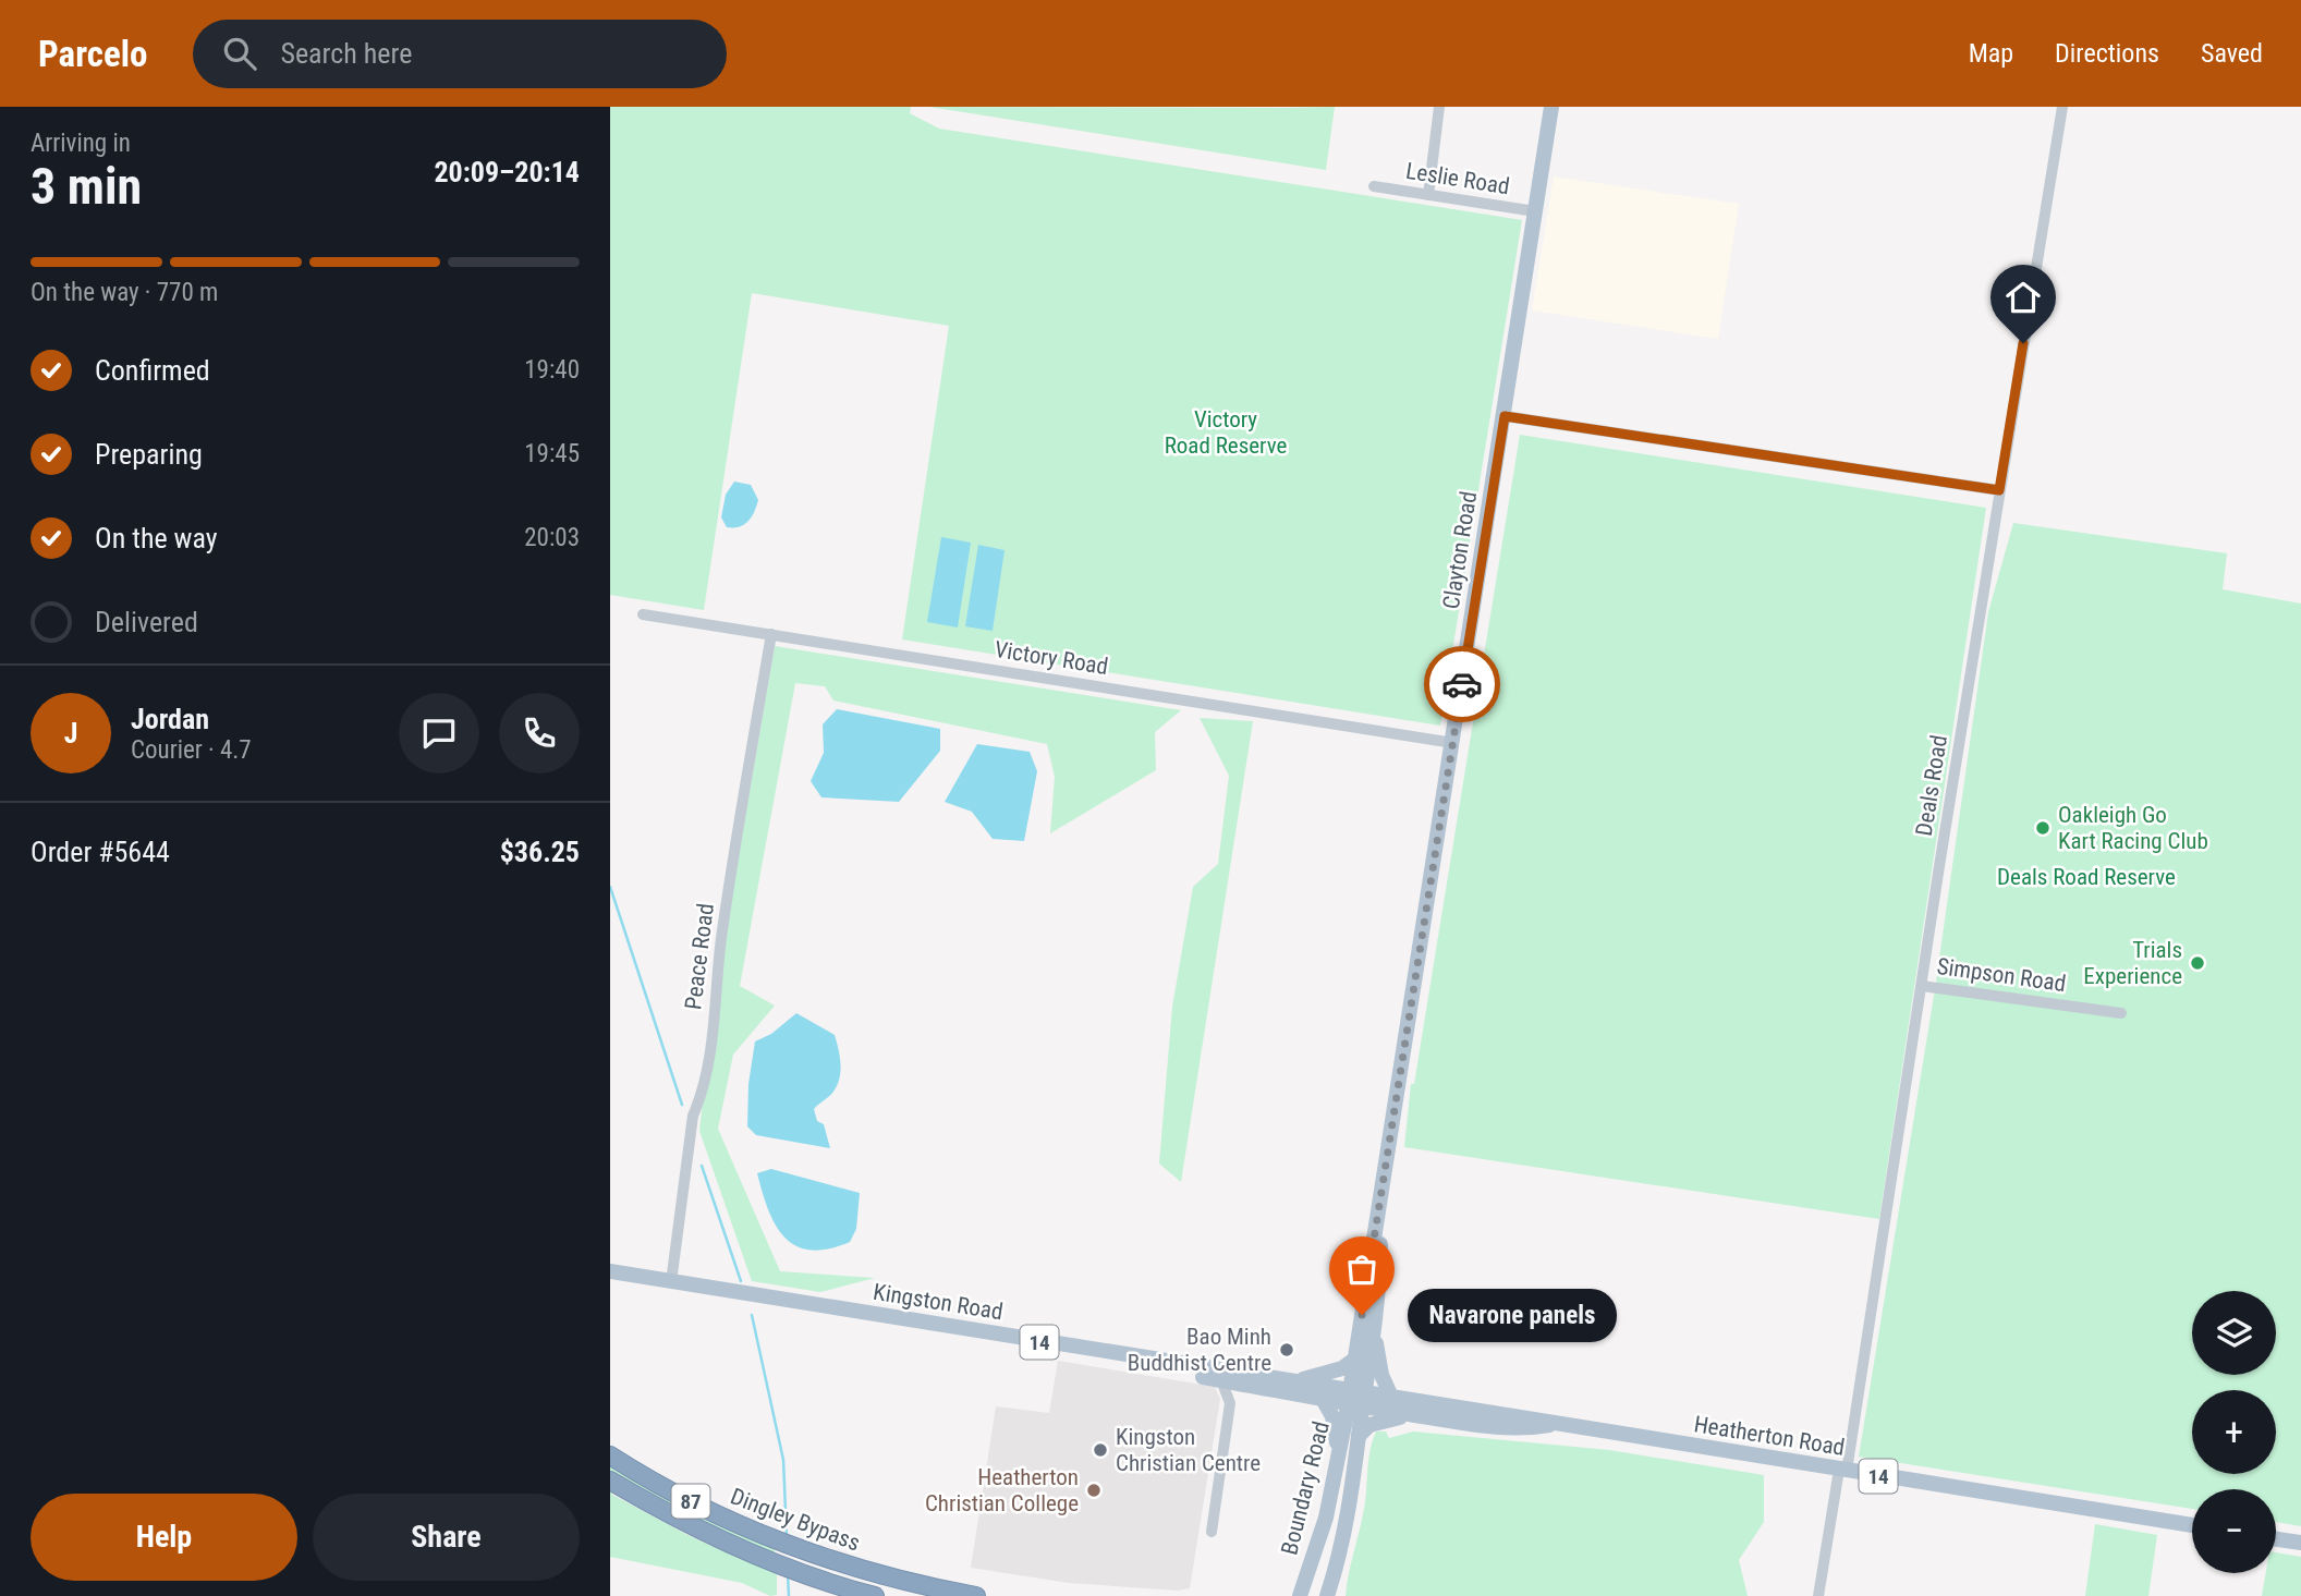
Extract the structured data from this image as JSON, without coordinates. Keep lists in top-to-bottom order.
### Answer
{
  "streets": {
    "highway": ["87", "Dingley Bypass"],
    "main road": [
      "Clayton Road",
      "Kingston Road",
      "14",
      "Heatherton Road",
      "Boundary Road"
    ],
    "street": [
      "Leslie Road",
      "Victory Road",
      "Deals Road",
      "Peace Road",
      "Simpson Road"
    ]
  },
  "crossings": [
    ["Leslie Road", "Clayton Road"],
    ["Clayton Road", "Victory Road"],
    ["Clayton Road", "Kingston Road"],
    ["Clayton Road", "Heatherton Road"],
    ["Clayton Road", "Boundary Road"],
    ["Victory Road", "Peace Road"],
    ["Deals Road", "Simpson Road"],
    ["Deals Road", "Heatherton Road"],
    ["Peace Road", "Kingston Road"],
    ["Kingston Road", "Heatherton Road"],
    ["Kingston Road", "Boundary Road"],
    ["Heatherton Road", "Boundary Road"]
  ],
  "parks": ["Victory Road Reserve", "Deals Road Reserve"],
  "places": [
    "Oakleigh Go Kart Racing Club",
    "Trials Experience",
    "Navarone panels",
    "Bao Minh Buddhist Centre",
    "Kingston Christian Centre",
    "Heatherton Christian College"
  ],
  "page": {
    "header": "Parcelo",
    "search": "Search here",
    "nav": ["Map", "Directions", "Saved"],
    "heading": ["3 min", "Arriving in", "20:09–20:14"],
    "panel": [
      "Jordan",
      "Courier · 4.7",
      "Order #5644",
      "$36.25"
    ],
    "bar": "On the way · 770 m",
    "list": [
      ["Confirmed", "19:40"],
      ["Preparing", "19:45"],
      ["On the way", "20:03"],
      "Delivered"
    ],
    "round": "J",
    "bubble": "Navarone panels",
    "map_buttons": ["+", "−"],
    "buttons": ["Help", "Share"]
  }
}
